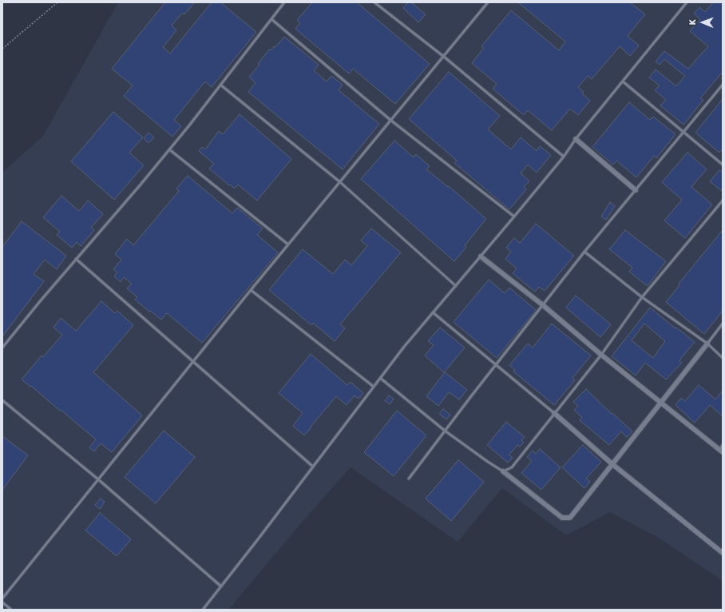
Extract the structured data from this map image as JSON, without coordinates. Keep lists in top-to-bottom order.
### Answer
{
  "north": "left"
}
